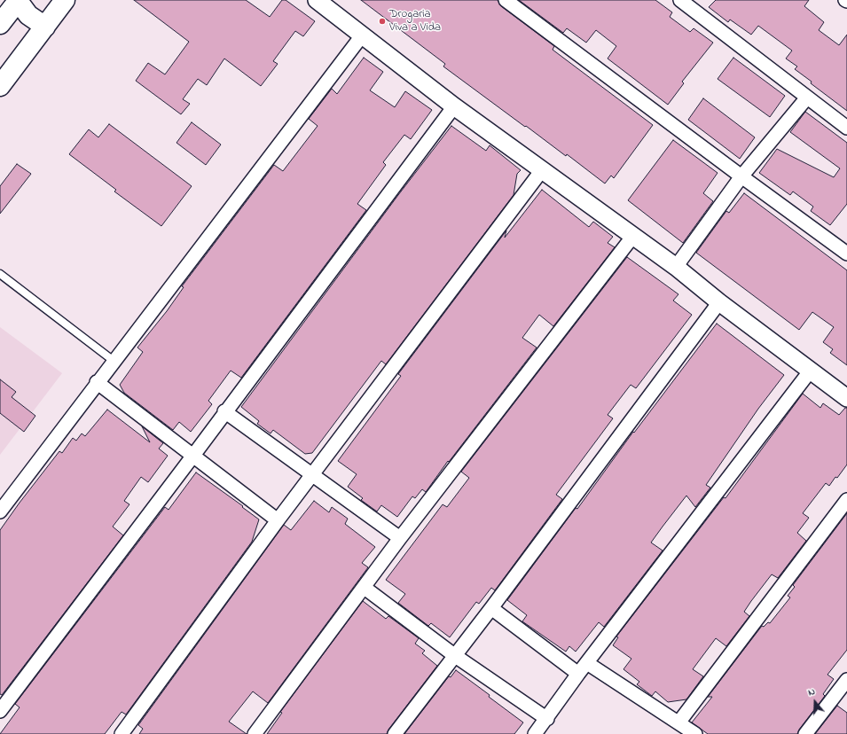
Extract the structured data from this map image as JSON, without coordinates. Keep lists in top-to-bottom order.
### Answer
{
  "places": ["Drogaria Viva a Vida"],
  "north": "top"
}
